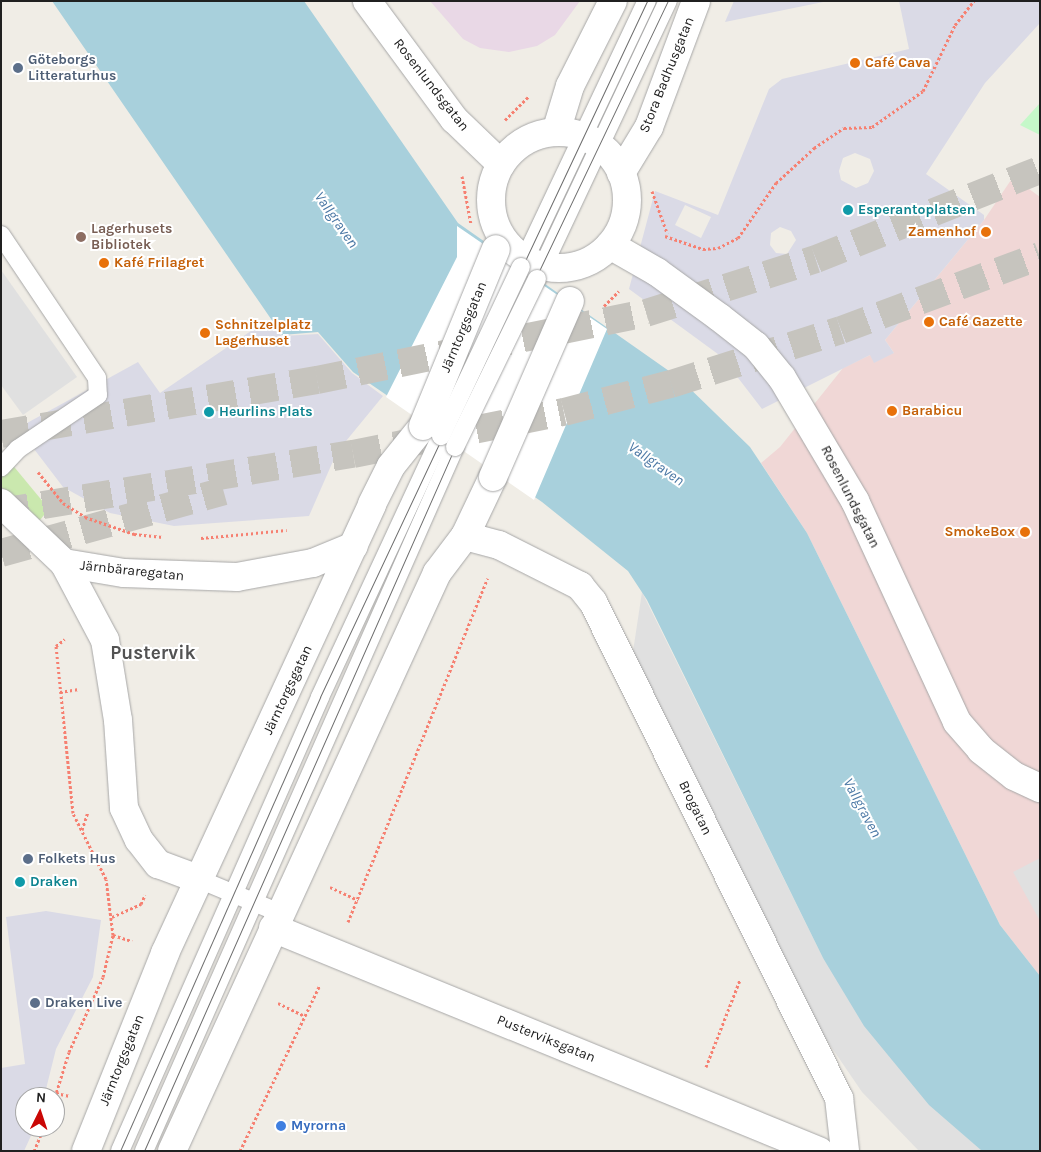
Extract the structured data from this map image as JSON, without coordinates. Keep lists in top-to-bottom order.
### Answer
{
  "streets": {
    "street": [
      "Stora Badhusgatan",
      "Rosenlundsgatan",
      "Järntorgsgatan",
      "Järnbäraregatan",
      "Brogatan",
      "Pusterviksgatan"
    ]
  },
  "crossings": [
    ["Järntorgsgatan", "Järnbäraregatan"]
  ],
  "districts": ["Pustervik"],
  "water": ["Vallgraven"],
  "places": [
    "Café Cava",
    "Göteborgs Litteraturhus",
    "Esperantoplatsen",
    "Zamenhof",
    "Lagerhusets Bibliotek",
    "Kafé Frilagret",
    "Café Gazette",
    "Schnitzelplatz Lagerhuset",
    "Barabicu",
    "Heurlins Plats",
    "SmokeBox",
    "Folkets Hus",
    "Draken",
    "Draken Live",
    "Myrorna"
  ],
  "north": "top"
}
